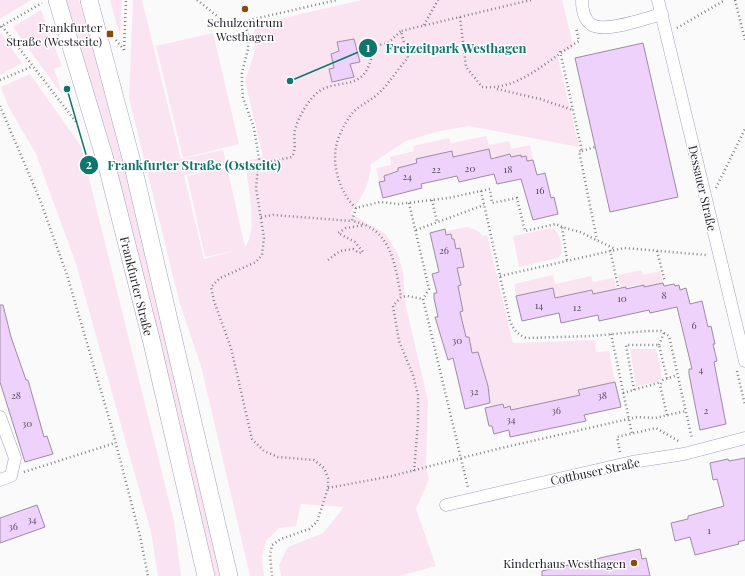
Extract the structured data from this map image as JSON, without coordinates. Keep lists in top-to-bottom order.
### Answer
{
  "streets": {
    "street": ["Dessauer Straße", "Frankfurter Straße", "Cottbuser Straße"]
  },
  "places": {
    "other": [
      "Schulzentrum Westhagen",
      "Freizeitpark Westhagen",
      "Frankfurter Straße (Ostseite)",
      "Kinderhaus Westhagen"
    ],
    "transit": ["Frankfurter Straße (Westseite)"]
  },
  "house_numbers": [
    "20",
    "22",
    "18",
    "24",
    "16",
    "26",
    "8",
    "10",
    "14",
    "12",
    "6",
    "30",
    "4",
    "32",
    "28",
    "38",
    "36",
    "2",
    "34",
    "30",
    "34",
    "36",
    "1"
  ]
}
